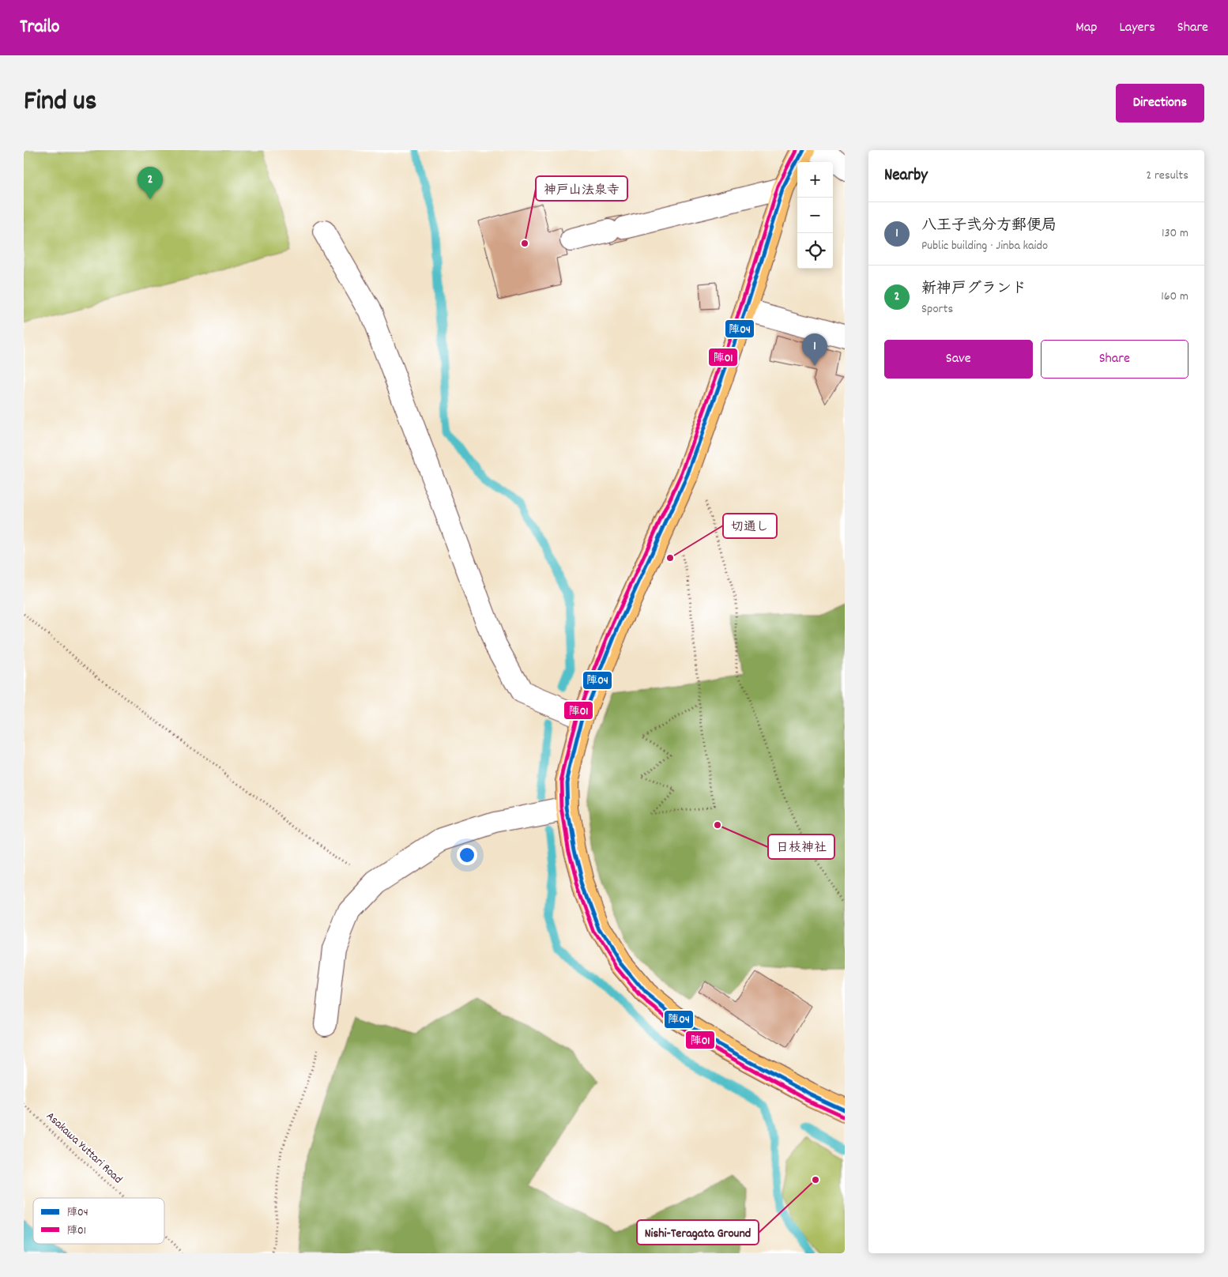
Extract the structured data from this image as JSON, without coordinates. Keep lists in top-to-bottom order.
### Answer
{
  "streets": {
    "path": ["Asakawa Yuttari Road"]
  },
  "places": [
    "神戸山法泉寺",
    "切通し",
    "日枝神社",
    "Nishi-Teragata Ground"
  ],
  "lines": ["transit line 陣04", "transit line 陣01"],
  "legend": ["陣04", "陣01"],
  "page": {
    "header": "Trailo",
    "nav": ["Map", "Layers", "Share"],
    "title": "Find us",
    "buttons": [
      "Directions",
      ["Save", "Share"]
    ],
    "heading": ["Nearby", "2 results"],
    "map_buttons": ["+", "−"],
    "pins": ["2", "1"],
    "list": [
      {
        "mark": "1",
        "name": "八王子弐分方郵便局",
        "note": "Public building · Jinba kaido",
        "value": "130 m"
      },
      {
        "mark": "2",
        "name": "新神戸グランド",
        "note": "Sports",
        "value": "160 m"
      }
    ]
  }
}
